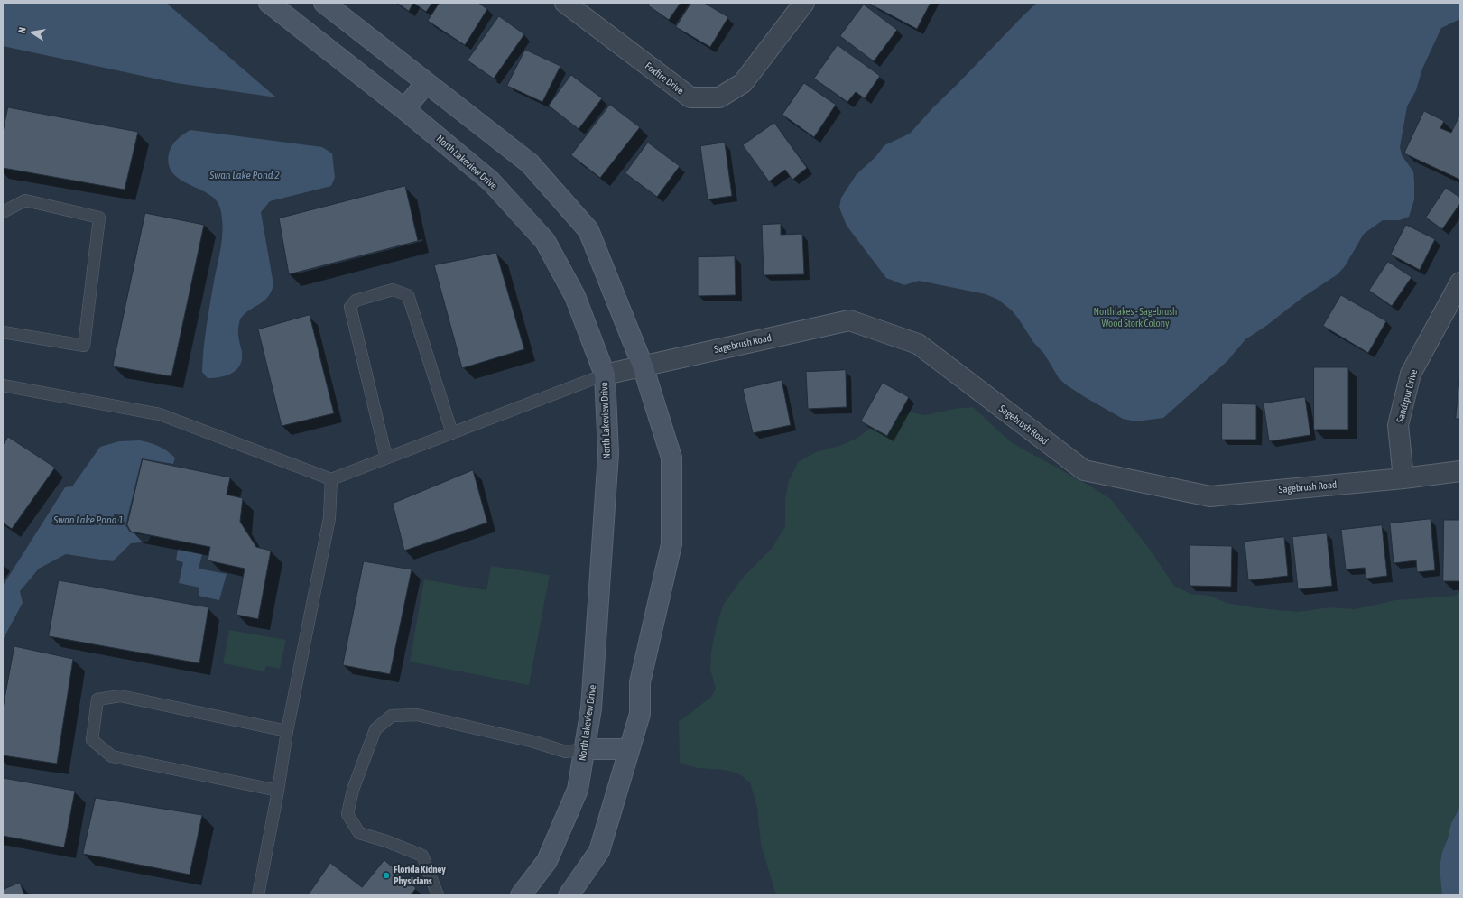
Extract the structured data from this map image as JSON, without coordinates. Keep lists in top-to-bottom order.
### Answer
{
  "streets": {
    "street": [
      "Foxfire Drive",
      "North Lakeview Drive",
      "Sagebrush Road",
      "Sandspur Drive"
    ]
  },
  "crossings": [
    ["North Lakeview Drive", "Sagebrush Road"],
    ["Sagebrush Road", "Sandspur Drive"]
  ],
  "water": ["Swan Lake Pond 2", "Swan Lake Pond 1"],
  "parks": ["Northlakes - Sagebrush Wood Stork Colony"],
  "places": ["Florida Kidney Physicians"],
  "north": "left"
}
